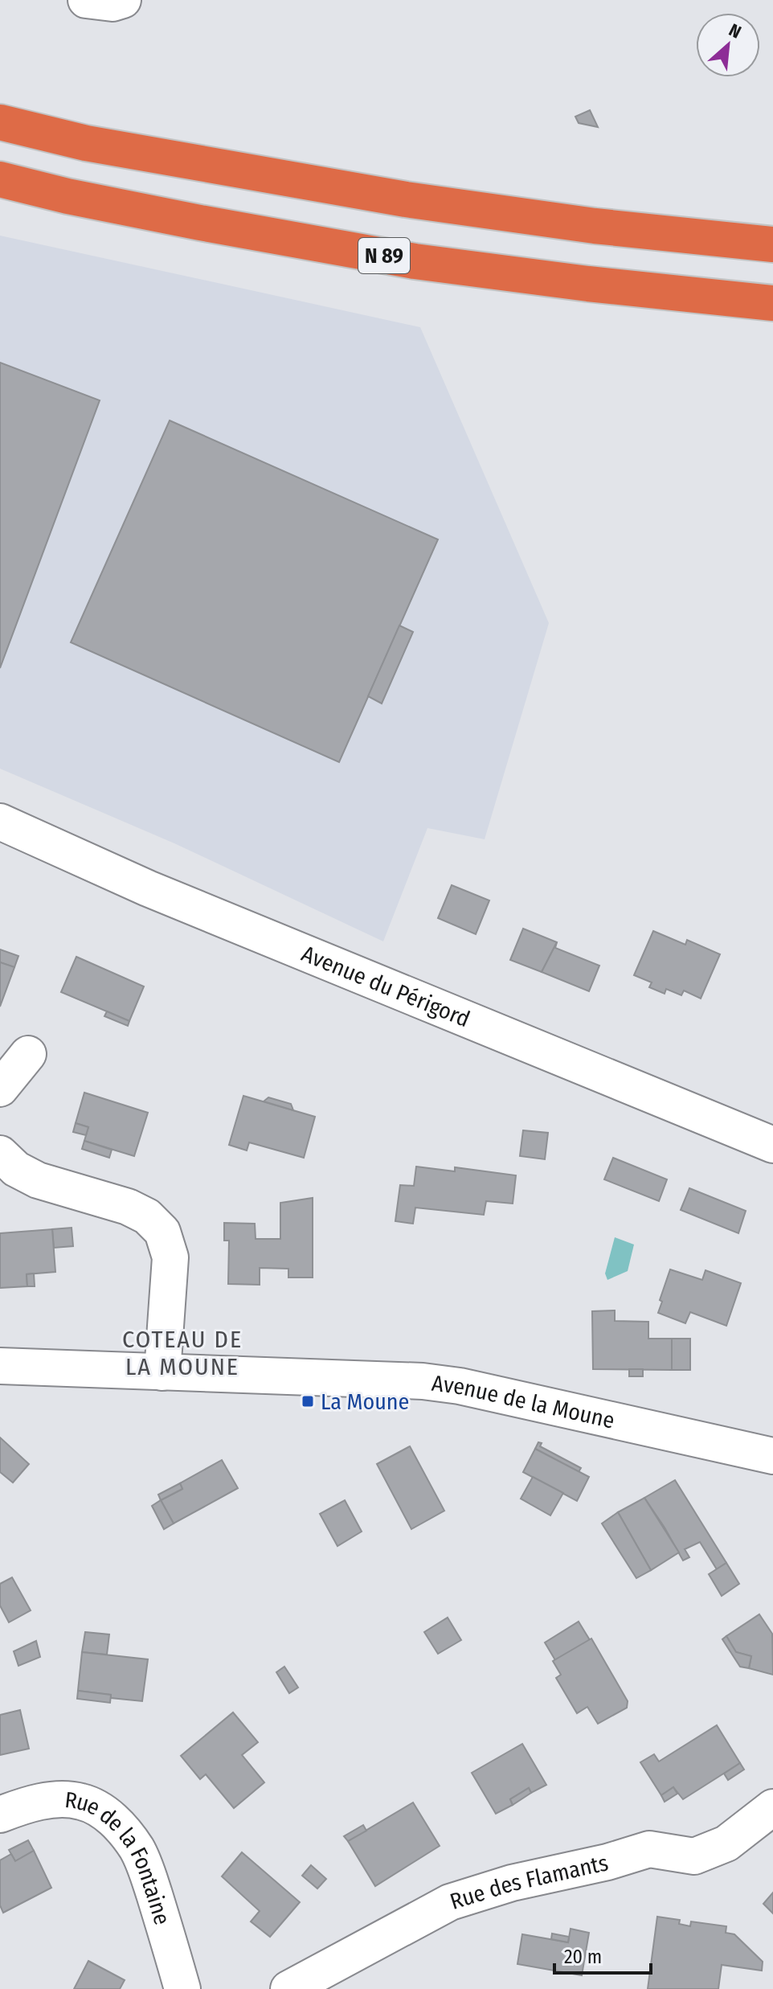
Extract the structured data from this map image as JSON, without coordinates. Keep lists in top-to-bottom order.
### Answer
{
  "streets": {
    "highway": ["N 89"],
    "street": [
      "Avenue du Périgord",
      "Avenue de la Moune",
      "Rue de la Fontaine",
      "Rue des Flamants"
    ]
  },
  "districts": ["COTEAU DE LA MOUNE"],
  "places": {
    "transit": ["La Moune"]
  },
  "scale_bar": "20 m",
  "north": "top right"
}
